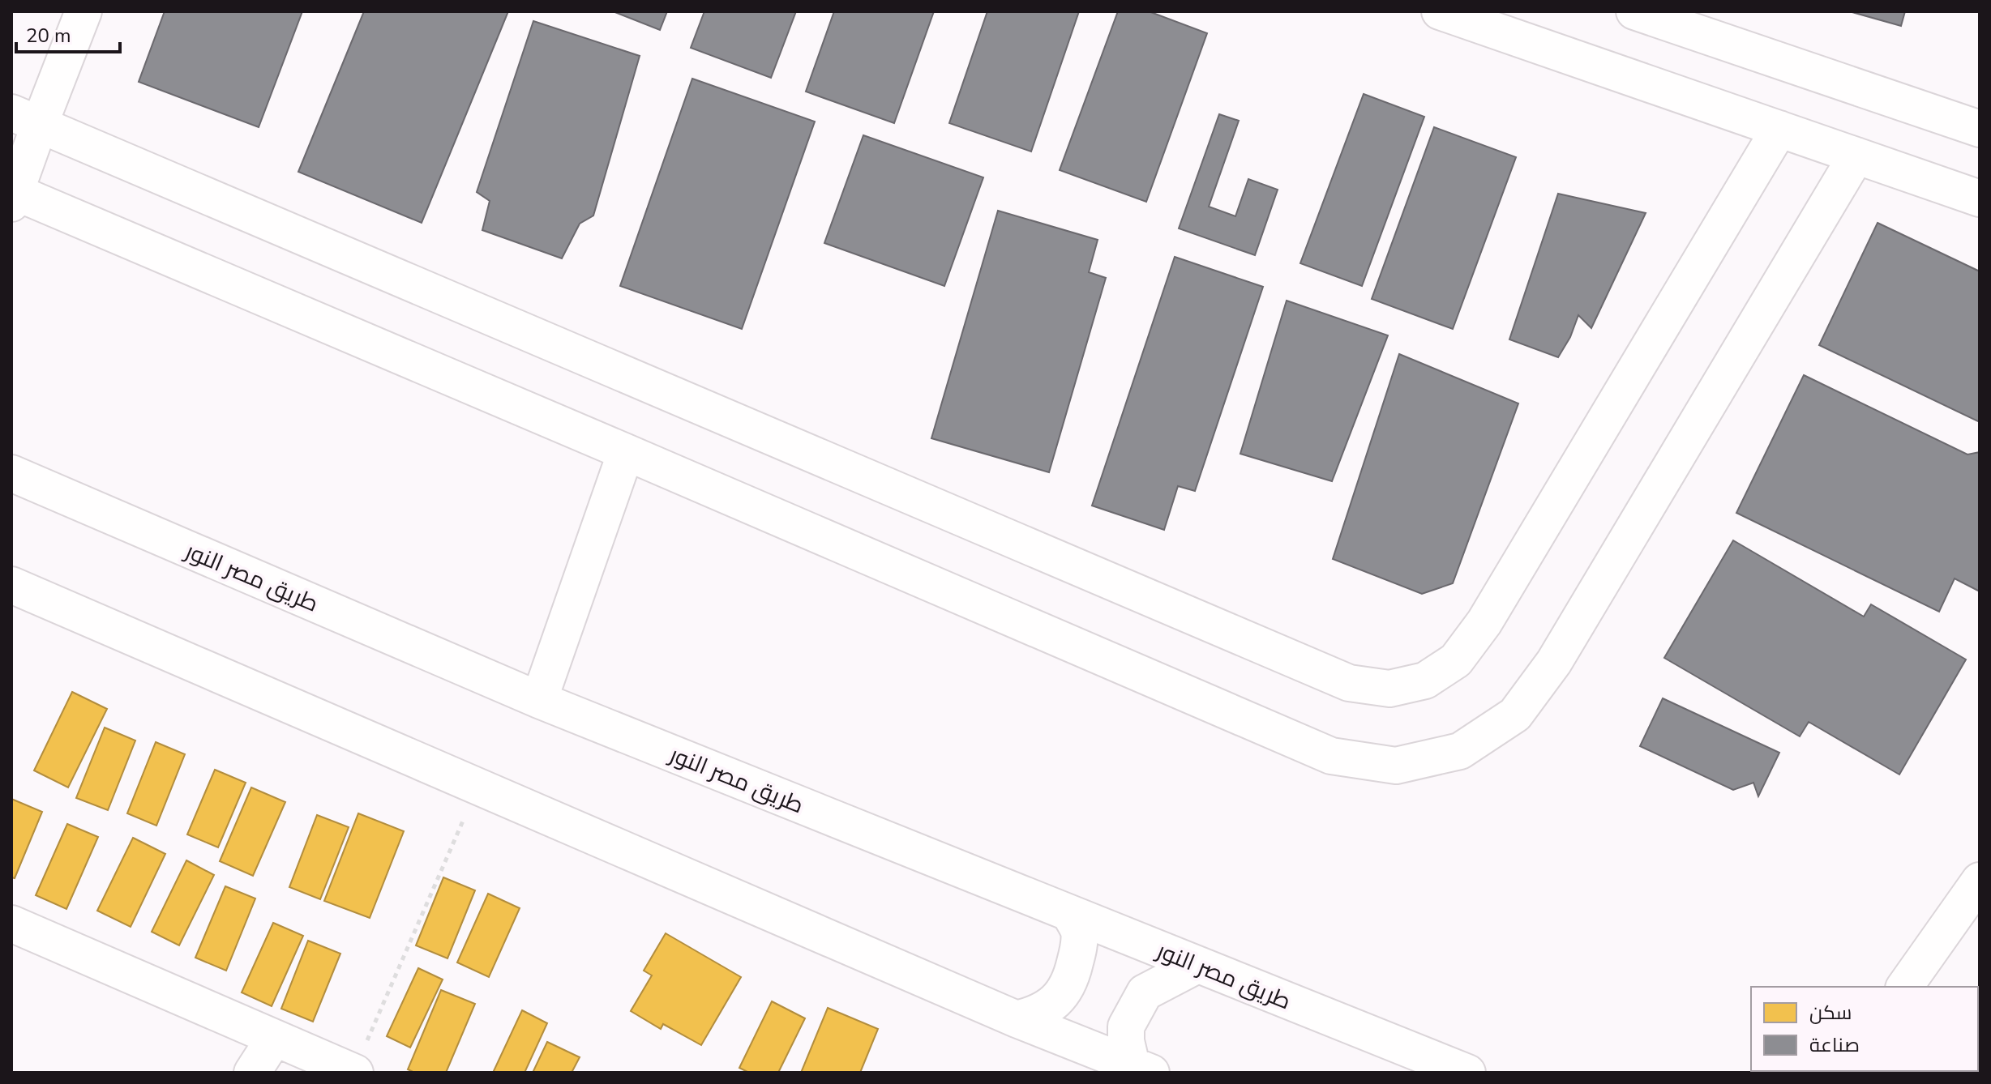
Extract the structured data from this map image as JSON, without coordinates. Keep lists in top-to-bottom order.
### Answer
{
  "streets": {
    "street": ["طريق مصر النور"]
  },
  "legend": ["سكن", "صناعة"],
  "scale_bar": "20 m"
}
